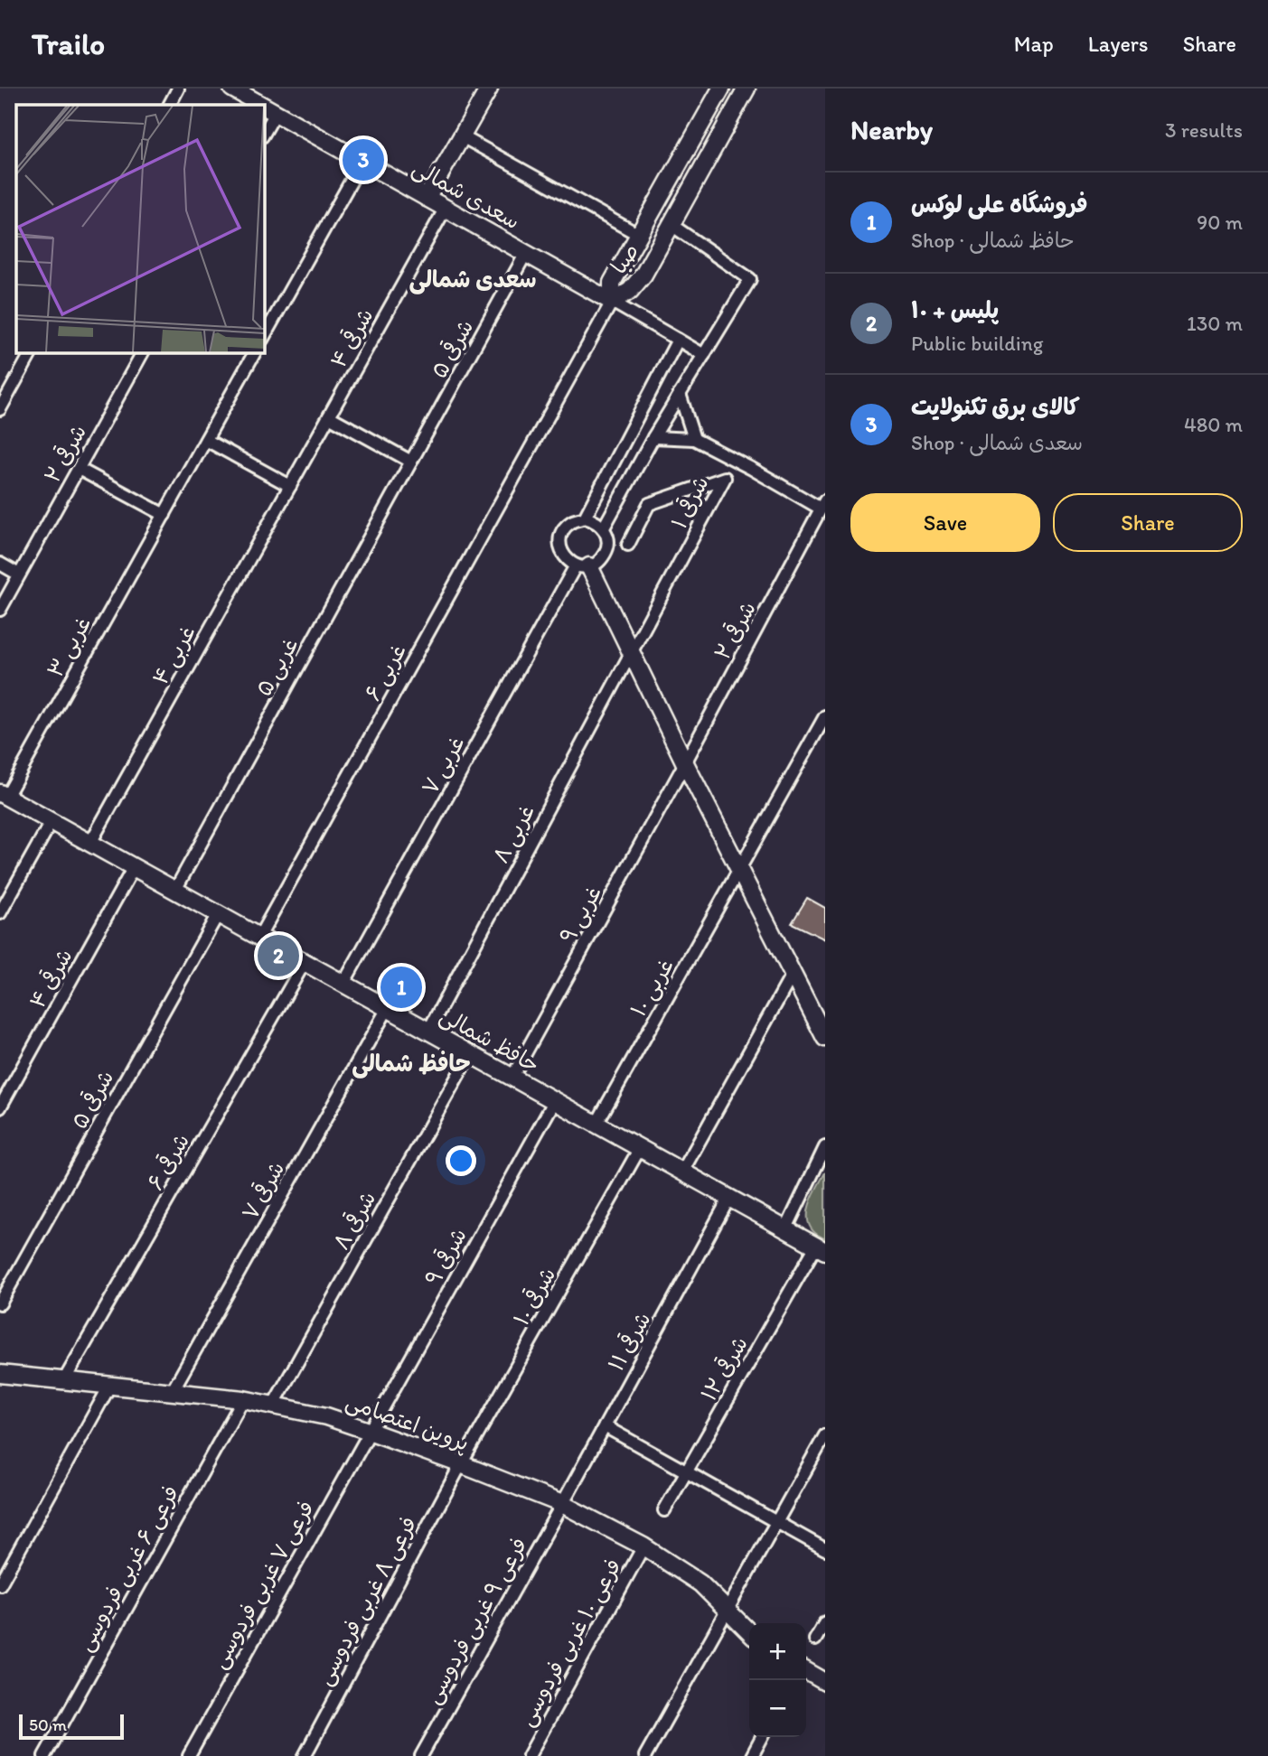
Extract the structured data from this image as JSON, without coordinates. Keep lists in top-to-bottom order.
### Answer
{
  "streets": {
    "main road": [
      "سعدی شمالی",
      "صبا",
      "حافظ شمالی",
      "پروین اعتصامی"
    ],
    "street": [
      "۴ شرقی",
      "۵ شرقی",
      "۲ شرقی",
      "۱ شرقی",
      "۳ غربی",
      "۴ غربی",
      "۵ غربی",
      "۶ غربی",
      "۷ غربی",
      "۸ غربی",
      "۹ غربی",
      "۱۰ غربی",
      "۶ شرقی",
      "۷ شرقی",
      "۸ شرقی",
      "شرقی ۹",
      "شرقی ۱۰",
      "۱۱ شرقی",
      "۱۲ شرقی",
      "فرعی ۶ غربی فردوسی",
      "فرعی ۷ غربی فردوسی",
      "فرعی ۸ غربی فردوسی",
      "فرعی ۹ غربی فردوسی",
      "فرعی ۱۰ غربی فردوسی"
    ]
  },
  "crossings": [
    ["سعدی شمالی", "صبا"],
    ["سعدی شمالی", "۴ شرقی"],
    ["سعدی شمالی", "۵ شرقی"],
    ["سعدی شمالی", "۶ غربی"],
    ["صبا", "۶ غربی"],
    ["۴ شرقی", "۴ غربی"],
    ["۴ شرقی", "حافظ شمالی"],
    ["۵ شرقی", "۵ غربی"],
    ["۵ شرقی", "حافظ شمالی"],
    ["۲ شرقی", "۹ غربی"],
    ["۱ شرقی", "۸ غربی"],
    ["۳ غربی", "حافظ شمالی"],
    ["۴ غربی", "حافظ شمالی"],
    ["۵ غربی", "حافظ شمالی"],
    ["۶ غربی", "حافظ شمالی"],
    ["۷ غربی", "حافظ شمالی"],
    ["۸ غربی", "حافظ شمالی"],
    ["۹ غربی", "حافظ شمالی"],
    ["۱۰ غربی", "حافظ شمالی"],
    ["حافظ شمالی", "۶ شرقی"],
    ["حافظ شمالی", "۷ شرقی"],
    ["حافظ شمالی", "۸ شرقی"],
    ["حافظ شمالی", "شرقی ۹"],
    ["حافظ شمالی", "شرقی ۱۰"],
    ["حافظ شمالی", "۱۱ شرقی"],
    ["حافظ شمالی", "۱۲ شرقی"],
    ["۶ شرقی", "پروین اعتصامی"],
    ["۷ شرقی", "پروین اعتصامی"],
    ["۸ شرقی", "پروین اعتصامی"],
    ["شرقی ۹", "پروین اعتصامی"],
    ["شرقی ۹", "فرعی ۷ غربی فردوسی"],
    ["شرقی ۱۰", "پروین اعتصامی"],
    ["شرقی ۱۰", "فرعی ۸ غربی فردوسی"],
    ["۱۱ شرقی", "پروین اعتصامی"],
    ["۱۱ شرقی", "فرعی ۹ غربی فردوسی"],
    ["پروین اعتصامی", "فرعی ۶ غربی فردوسی"],
    ["پروین اعتصامی", "فرعی ۷ غربی فردوسی"],
    ["پروین اعتصامی", "فرعی ۸ غربی فردوسی"],
    ["پروین اعتصامی", "فرعی ۹ غربی فردوسی"],
    ["پروین اعتصامی", "فرعی ۱۰ غربی فردوسی"]
  ],
  "districts": ["سعدی شمالی", "حافظ شمالی"],
  "scale_bar": "50 m",
  "page": {
    "header": "Trailo",
    "nav": ["Map", "Layers", "Share"],
    "heading": ["Nearby", "3 results"],
    "pins": ["3", "2", "1"],
    "list": [
      {
        "mark": "1",
        "name": "فروشگاه علی لوکس",
        "note": "Shop · حافظ شمالی",
        "value": "90 m"
      },
      {
        "mark": "2",
        "name": "پلیس + ۱۰",
        "note": "Public building",
        "value": "130 m"
      },
      {
        "mark": "3",
        "name": "کالای برق تکنولایت",
        "note": "Shop · سعدی شمالی",
        "value": "480 m"
      }
    ],
    "buttons": ["Save", "Share"],
    "map_buttons": ["+", "−"],
    "scale": "50 m"
  }
}
